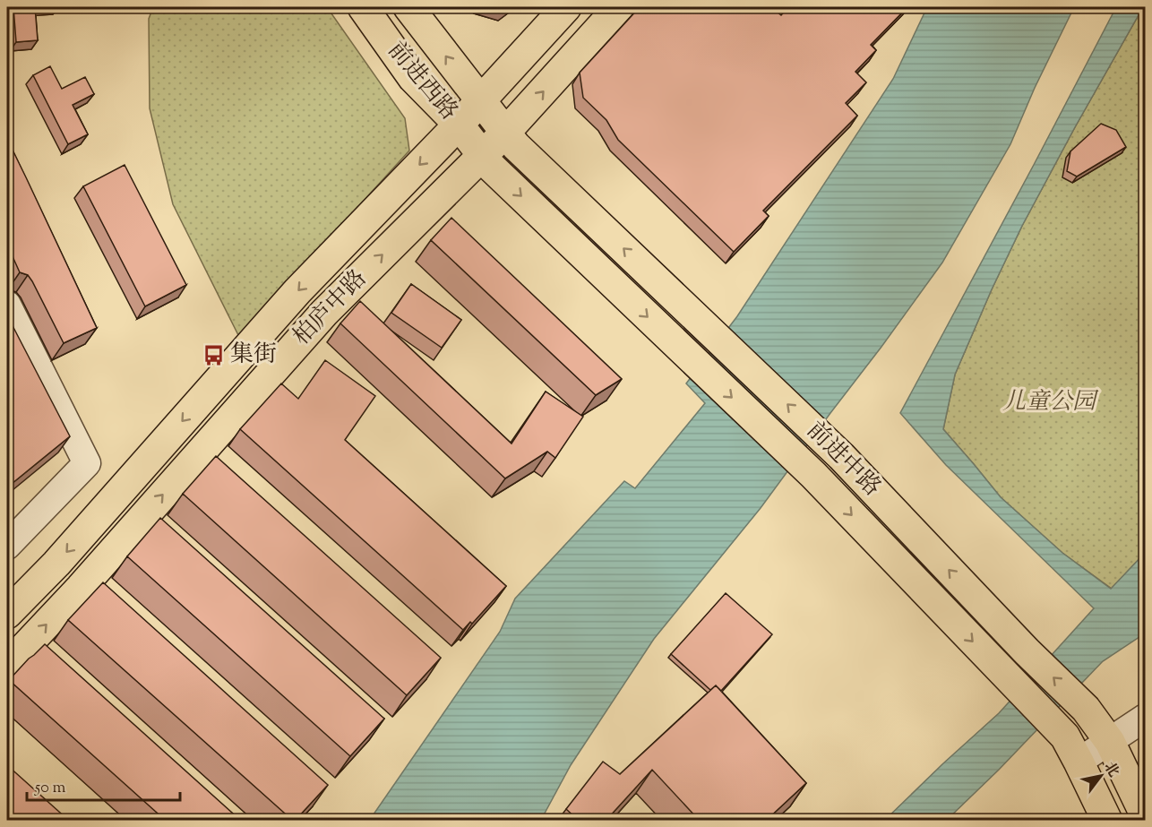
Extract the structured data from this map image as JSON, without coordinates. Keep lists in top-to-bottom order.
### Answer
{
  "streets": {
    "main road": ["前进西路", "柏庐中路", "前进中路"]
  },
  "crossings": [
    ["前进西路", "柏庐中路"],
    ["前进西路", "前进中路"],
    ["柏庐中路", "前进中路"]
  ],
  "parks": ["儿童公园"],
  "places": {
    "bus stop": ["集街"]
  },
  "scale_bar": "50 m",
  "north": "top right"
}
